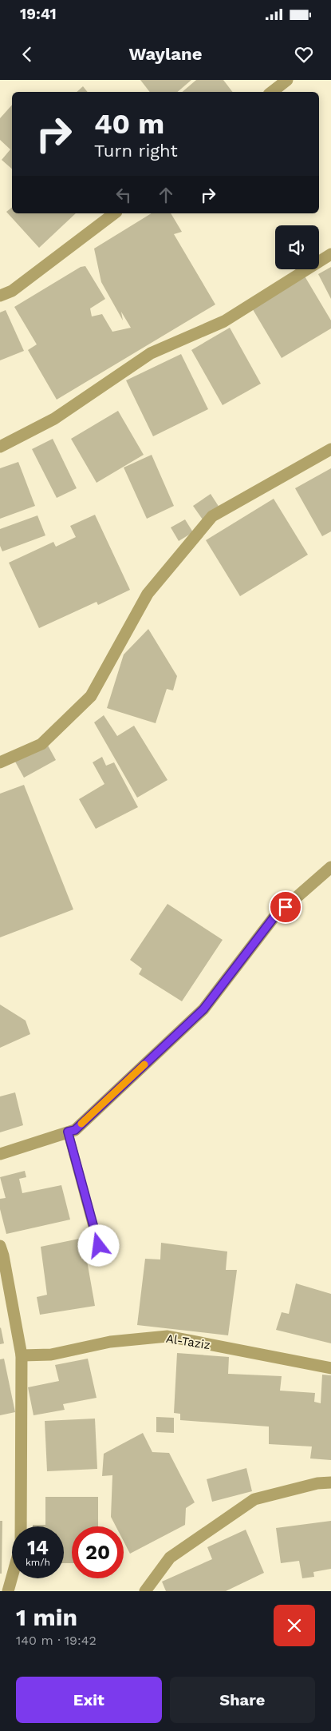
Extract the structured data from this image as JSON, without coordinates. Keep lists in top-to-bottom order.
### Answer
{
  "streets": {
    "street": ["Al-Taziz"]
  },
  "page": {
    "status": "19:41",
    "header": "Waylane",
    "turn": ["40 m", "Turn right"],
    "speed": "14 km/h",
    "limit": "20",
    "heading": ["1 min", "140 m · 19:42"],
    "buttons": ["Exit", "Share"]
  }
}
